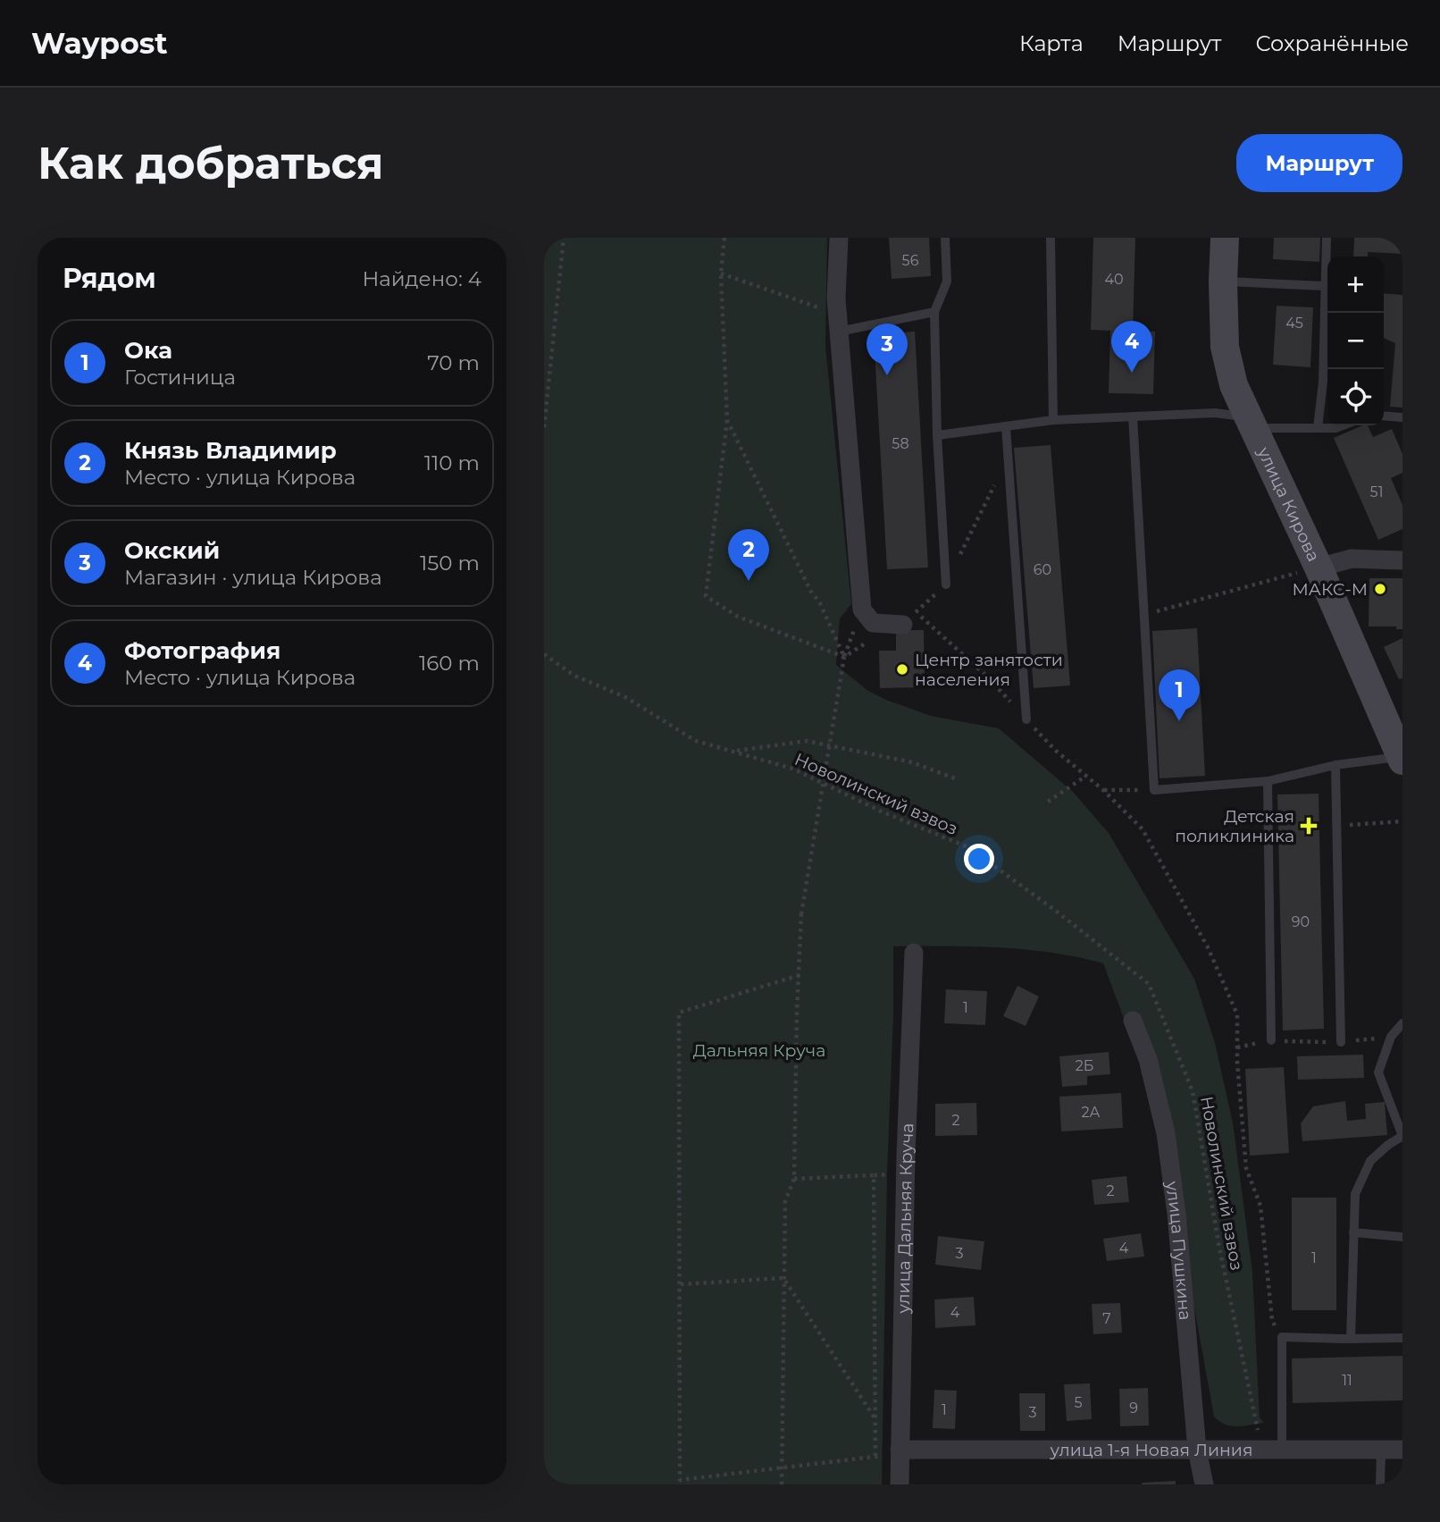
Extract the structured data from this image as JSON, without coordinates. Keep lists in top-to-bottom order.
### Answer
{
  "streets": {
    "street": [
      "улица Кирова",
      "улица Дальняя Круча",
      "улица Пушкина",
      "улица 1-я Новая Линия"
    ],
    "path": ["Новолинский взвоз"]
  },
  "crossings": [
    ["Новолинский взвоз", "улица 1-я Новая Линия"],
    ["улица Дальняя Круча", "улица 1-я Новая Линия"],
    ["улица Пушкина", "улица 1-я Новая Линия"]
  ],
  "parks": ["Дальняя Круча"],
  "places": {
    "other": ["МАКС-М", "Центр занятости населения"],
    "health": ["Детская поликлиника"]
  },
  "house_numbers": [
    "56",
    "40",
    "45",
    "58",
    "51",
    "60",
    "90",
    "1",
    "2Б",
    "2А",
    "2",
    "2",
    "4",
    "3",
    "1",
    "4",
    "7",
    "11",
    "5",
    "9",
    "1",
    "3"
  ],
  "page": {
    "header": "Waypost",
    "nav": ["Карта", "Маршрут", "Сохранённые"],
    "buttons": "Маршрут",
    "title": "Как добраться",
    "heading": ["Рядом", "Найдено: 4"],
    "map_buttons": ["+", "−"],
    "list": [
      {
        "mark": "1",
        "name": "Ока",
        "note": "Гостиница",
        "value": "70 m"
      },
      {
        "mark": "2",
        "name": "Князь Владимир",
        "note": "Место · улица Кирова",
        "value": "110 m"
      },
      {
        "mark": "3",
        "name": "Окский",
        "note": "Магазин · улица Кирова",
        "value": "150 m"
      },
      {
        "mark": "4",
        "name": "Фотография",
        "note": "Место · улица Кирова",
        "value": "160 m"
      }
    ],
    "pins": [
      "4",
      "3",
      "2",
      "1"
    ]
  }
}
